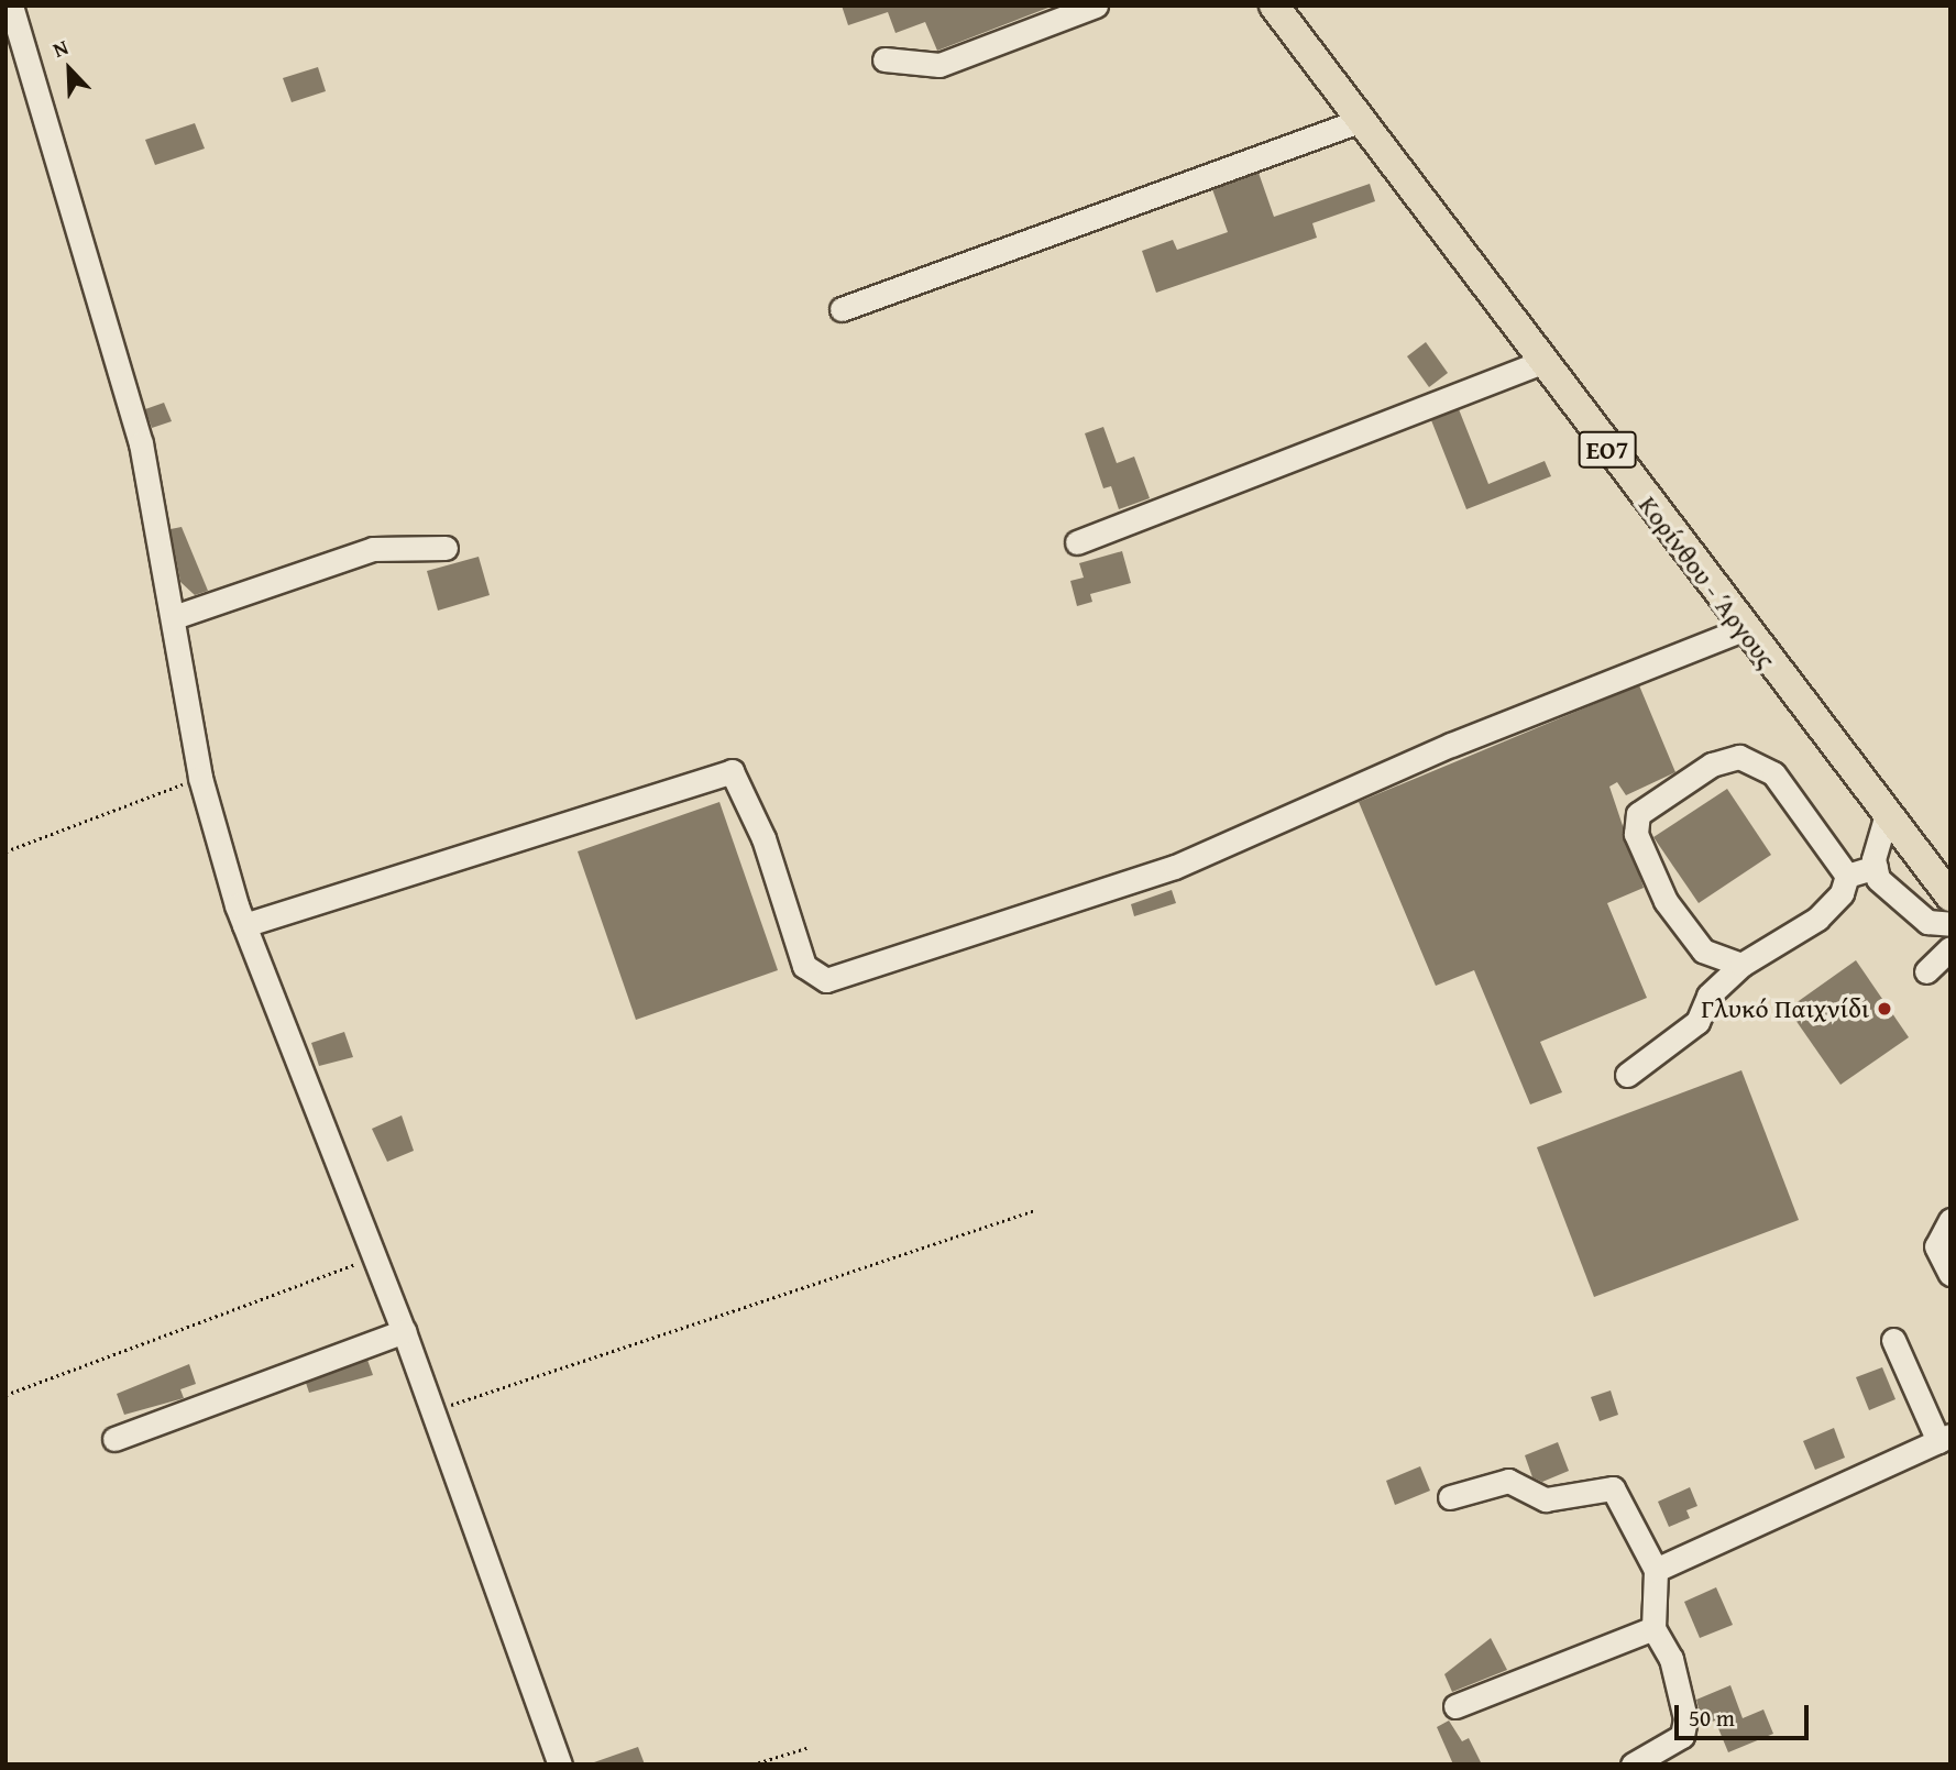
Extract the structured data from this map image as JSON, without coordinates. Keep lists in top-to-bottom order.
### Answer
{
  "streets": {
    "main road": ["ΕΟ7", "Κορίνθου - Άργους"]
  },
  "places": ["Γλυκό Παιχνίδι"],
  "scale_bar": "50 m",
  "north": "top left"
}
